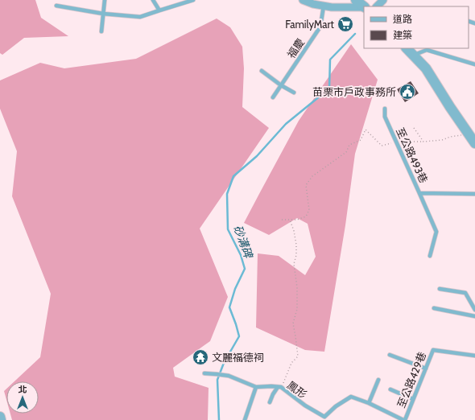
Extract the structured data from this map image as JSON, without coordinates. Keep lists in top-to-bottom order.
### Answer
{
  "streets": {
    "lane": [
      "福慶",
      "至公路493巷",
      "至公路429巷",
      "鳳形"
    ]
  },
  "water": ["砂溝碑"],
  "places": {
    "supermarket": ["FamilyMart"],
    "public building": ["苗栗市戶政事務所"],
    "temple": ["文麗福德祠"]
  },
  "legend": ["道路", "建築"],
  "north": "top"
}
